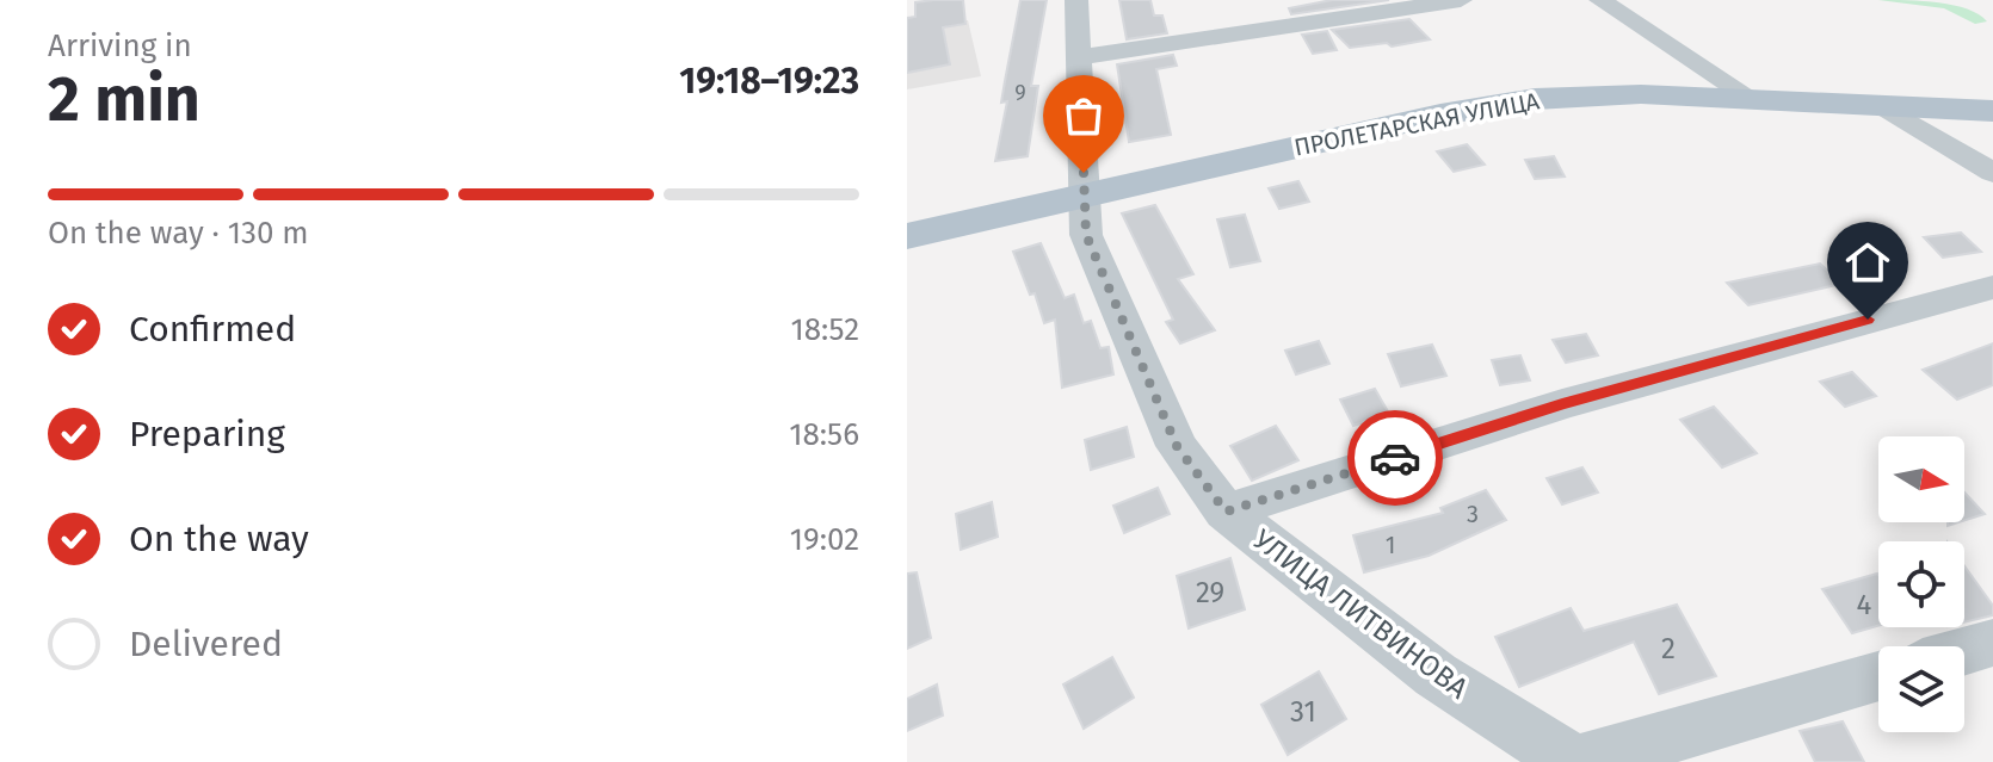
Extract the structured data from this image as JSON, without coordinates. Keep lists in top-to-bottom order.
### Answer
{
  "streets": {
    "main road": ["ПРОЛЕТАРСКАЯ УЛИЦА"],
    "street": ["УЛИЦА ЛИТВИНОВА"]
  },
  "crossings": [
    ["ПРОЛЕТАРСКАЯ УЛИЦА", "УЛИЦА ЛИТВИНОВА"]
  ],
  "house_numbers": [
    "9",
    "3",
    "1",
    "29",
    "4",
    "2",
    "31"
  ],
  "north": "right",
  "page": {
    "heading": ["2 min", "Arriving in", "19:18–19:23"],
    "bar": "On the way · 130 m",
    "list": [
      ["Confirmed", "18:52"],
      ["Preparing", "18:56"],
      ["On the way", "19:02"],
      "Delivered"
    ]
  }
}
